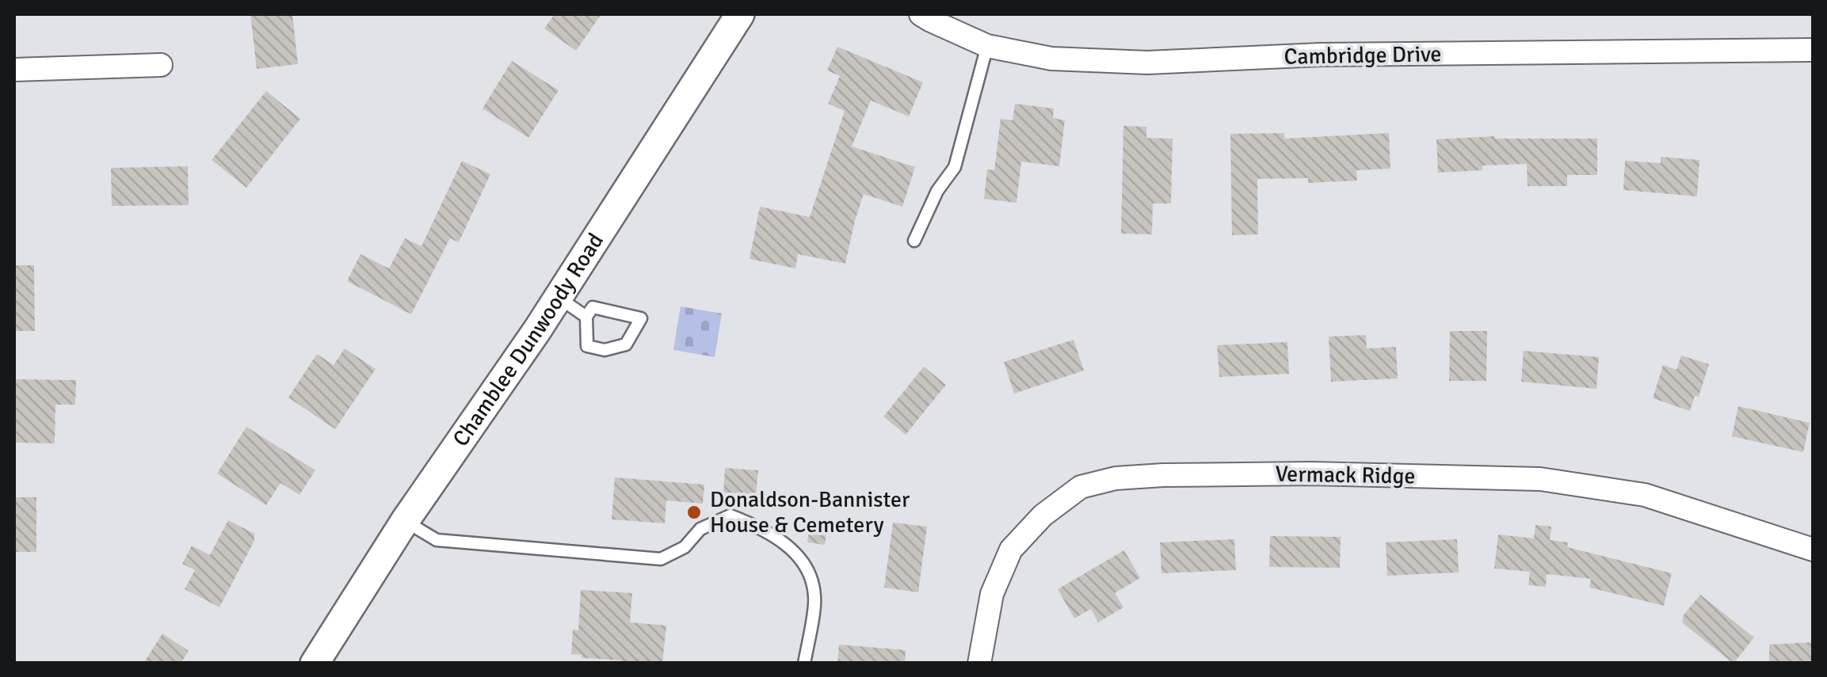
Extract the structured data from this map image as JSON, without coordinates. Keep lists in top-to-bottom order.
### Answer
{
  "streets": {
    "street": ["Cambridge Drive", "Chamblee Dunwoody Road", "Vermack Ridge"]
  },
  "places": ["Donaldson-Bannister House & Cemetery"]
}
